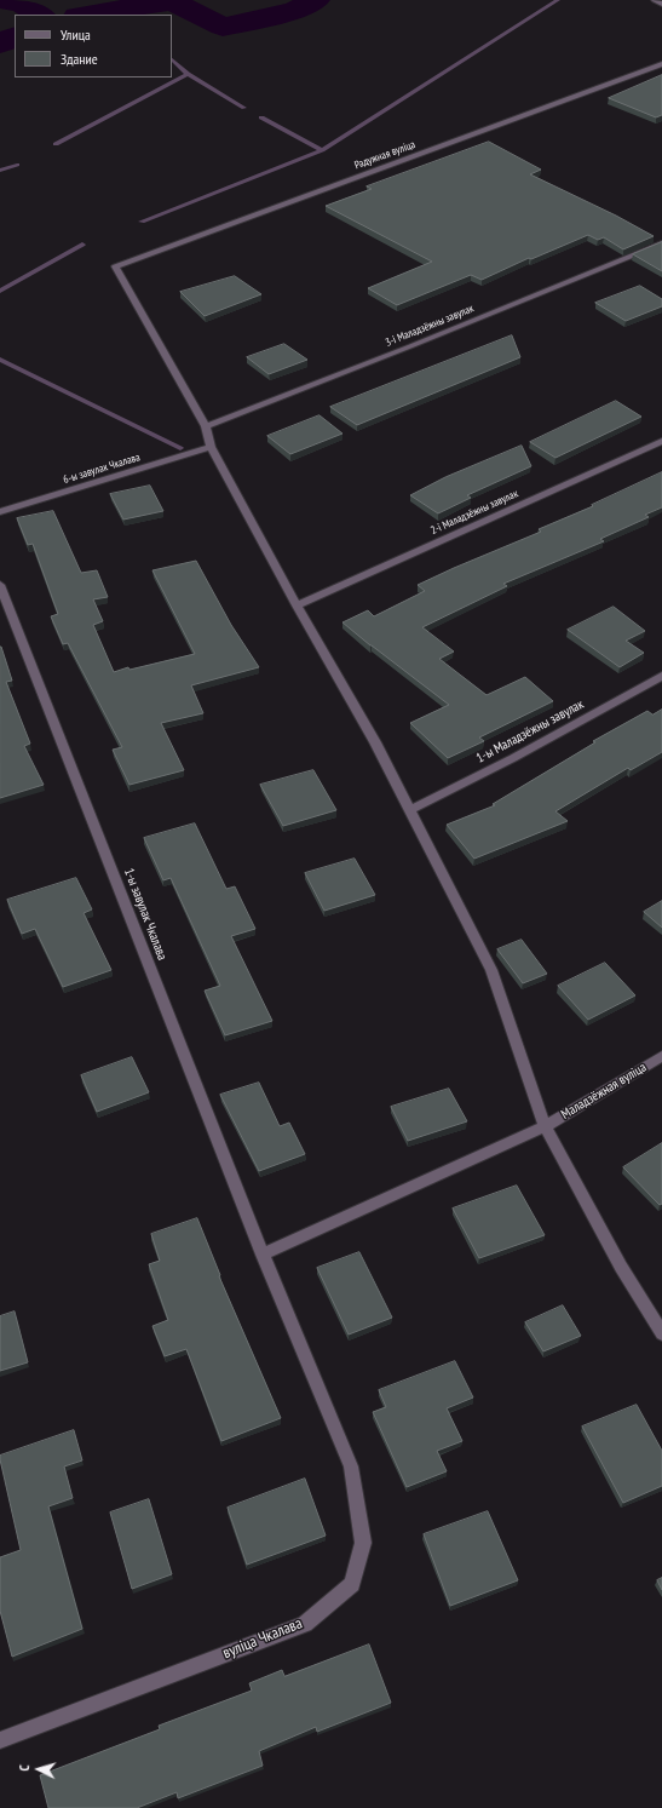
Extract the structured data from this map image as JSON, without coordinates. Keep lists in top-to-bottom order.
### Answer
{
  "streets": {
    "street": [
      "Радужная вуліца",
      "3-і Маладзёжны завулак",
      "6-ы завулак Чкалава",
      "2-і Маладзёжны завулак",
      "1-ы Маладзёжны завулак",
      "1-ы завулак Чкалава",
      "Маладзёжная вуліца",
      "вуліца Чкалава"
    ]
  },
  "crossings": [
    ["Радужная вуліца", "3-і Маладзёжны завулак"],
    ["1-ы завулак Чкалава", "Маладзёжная вуліца"],
    ["1-ы завулак Чкалава", "вуліца Чкалава"],
    ["Маладзёжная вуліца", "вуліца Чкалава"]
  ],
  "legend": ["Улица", "Здание"],
  "north": "left"
}
